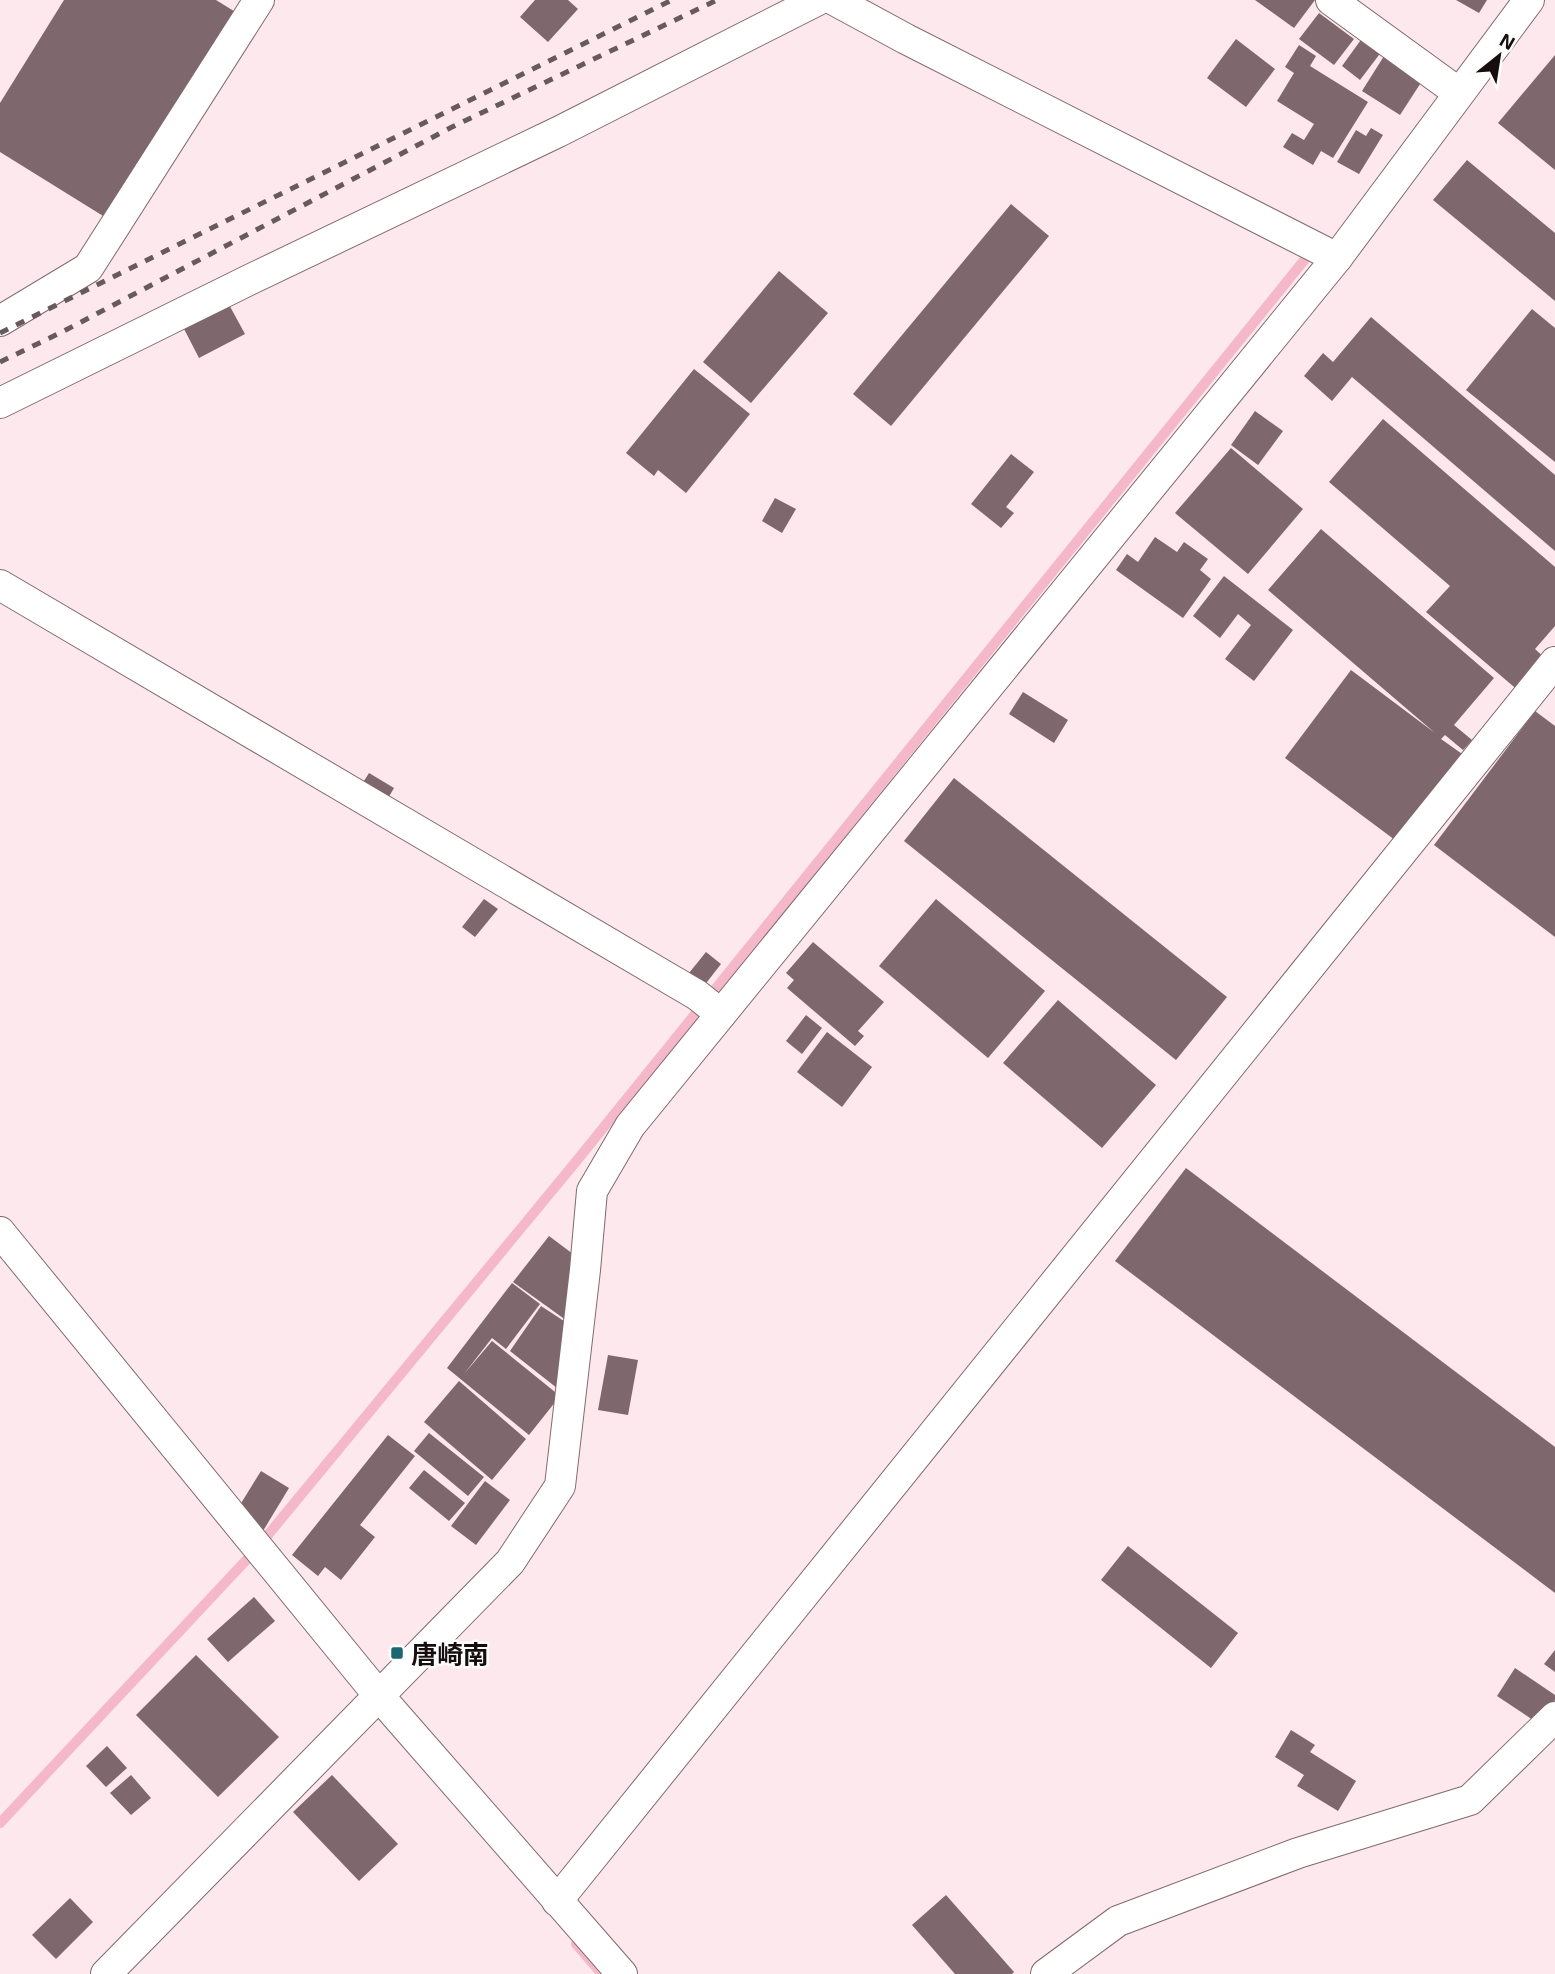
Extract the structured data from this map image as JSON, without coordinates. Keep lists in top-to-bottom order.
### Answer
{
  "places": {
    "transit": ["唐崎南"]
  },
  "north": "top right"
}
